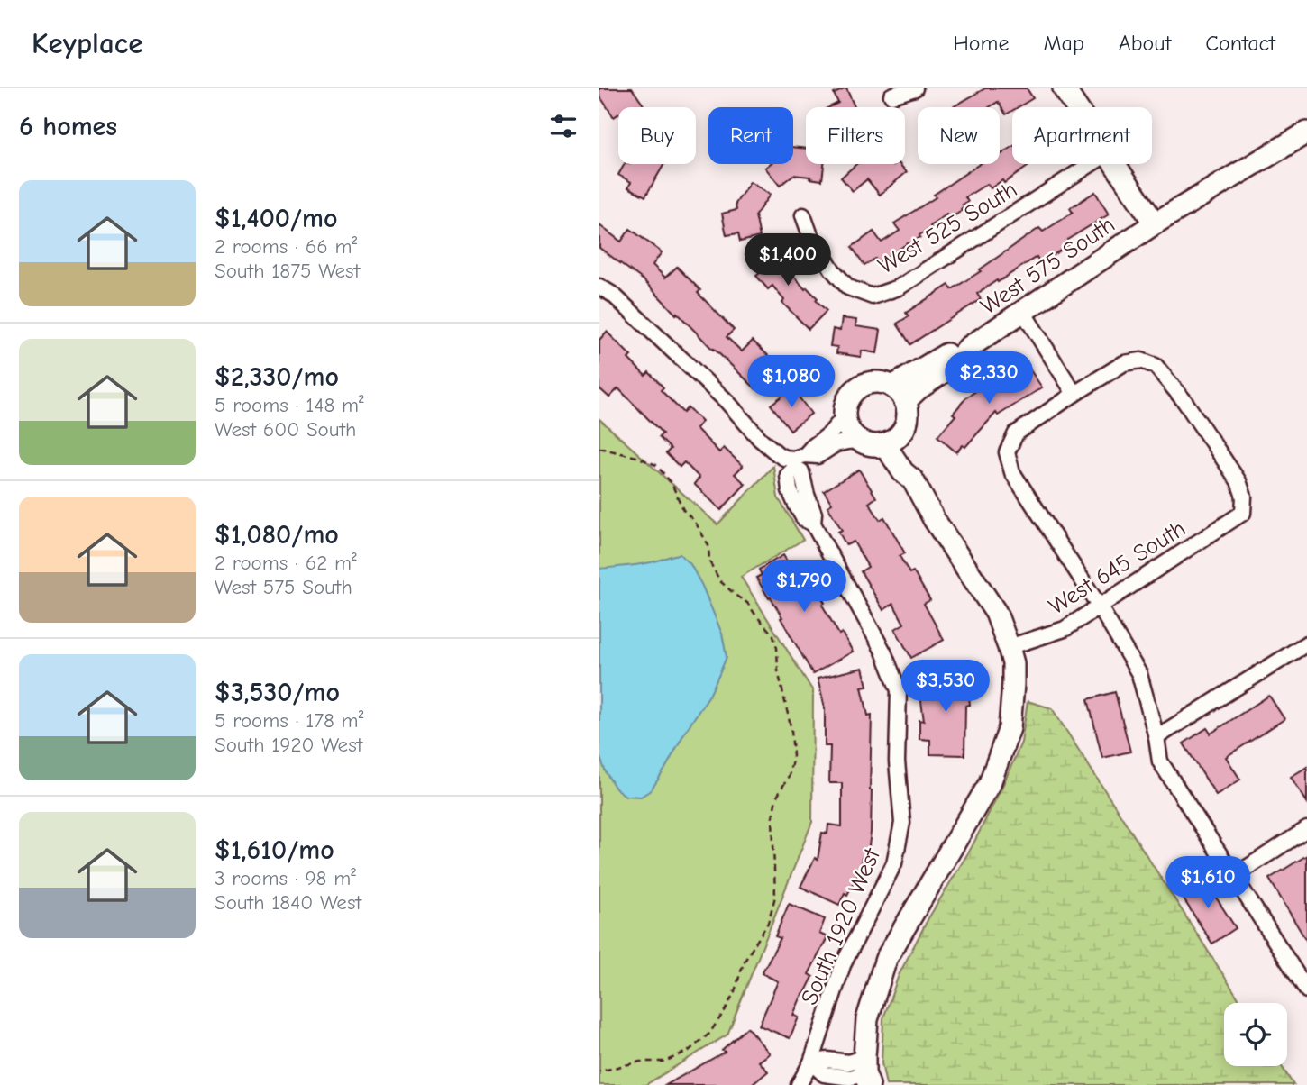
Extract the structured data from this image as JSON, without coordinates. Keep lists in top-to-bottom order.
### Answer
{
  "streets": {
    "street": [
      "West 525 South",
      "West 575 South",
      "West 645 South",
      "South 1920 West"
    ]
  },
  "page": {
    "header": "Keyplace",
    "nav": [
      "Home",
      "Map",
      "About",
      "Contact"
    ],
    "heading": "6 homes",
    "chip": [
      "Buy",
      "Rent",
      "Filters",
      "New",
      "Apartment"
    ],
    "list": [
      {
        "name": "$1,400/mo",
        "note": "2 rooms · 66 m² · South 1875 West"
      },
      {
        "name": "$2,330/mo",
        "note": "5 rooms · 148 m² · West 600 South"
      },
      {
        "name": "$1,080/mo",
        "note": "2 rooms · 62 m² · West 575 South"
      },
      {
        "name": "$3,530/mo",
        "note": "5 rooms · 178 m² · South 1920 West"
      },
      {
        "name": "$1,610/mo",
        "note": "3 rooms · 98 m² · South 1840 West"
      }
    ],
    "price": [
      "$1,400",
      "$2,330",
      "$1,080",
      "$1,790",
      "$3,530",
      "$1,610"
    ]
  }
}
